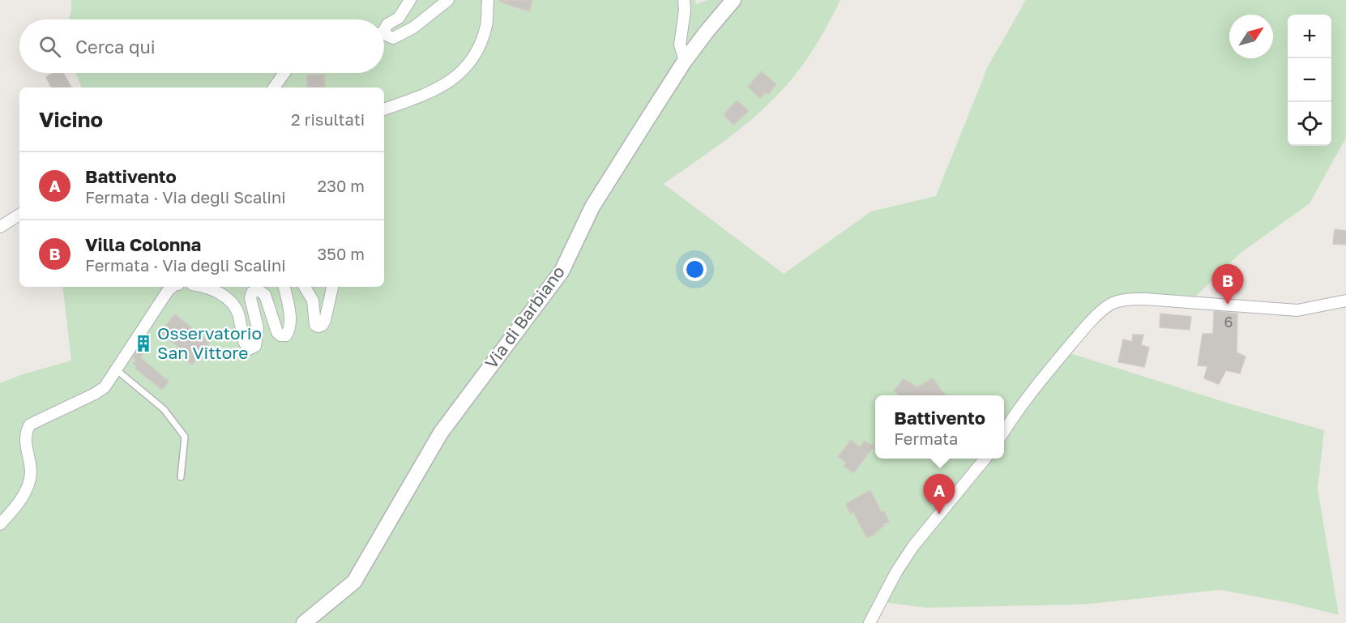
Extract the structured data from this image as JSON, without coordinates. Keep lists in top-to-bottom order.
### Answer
{
  "streets": {
    "street": ["Via di Barbiano"]
  },
  "places": {
    "building": ["Osservatorio San Vittore"]
  },
  "house_numbers": ["6"],
  "north": "top right",
  "page": {
    "map_buttons": ["+", "−"],
    "search": "Cerca qui",
    "heading": ["Vicino", "2 risultati"],
    "list": [
      {
        "mark": "A",
        "name": "Battivento",
        "note": "Fermata · Via degli Scalini",
        "value": "230 m"
      },
      {
        "mark": "B",
        "name": "Villa Colonna",
        "note": "Fermata · Via degli Scalini",
        "value": "350 m"
      }
    ],
    "pins": ["B", "A"],
    "popup": ["Battivento", "Fermata"]
  }
}
